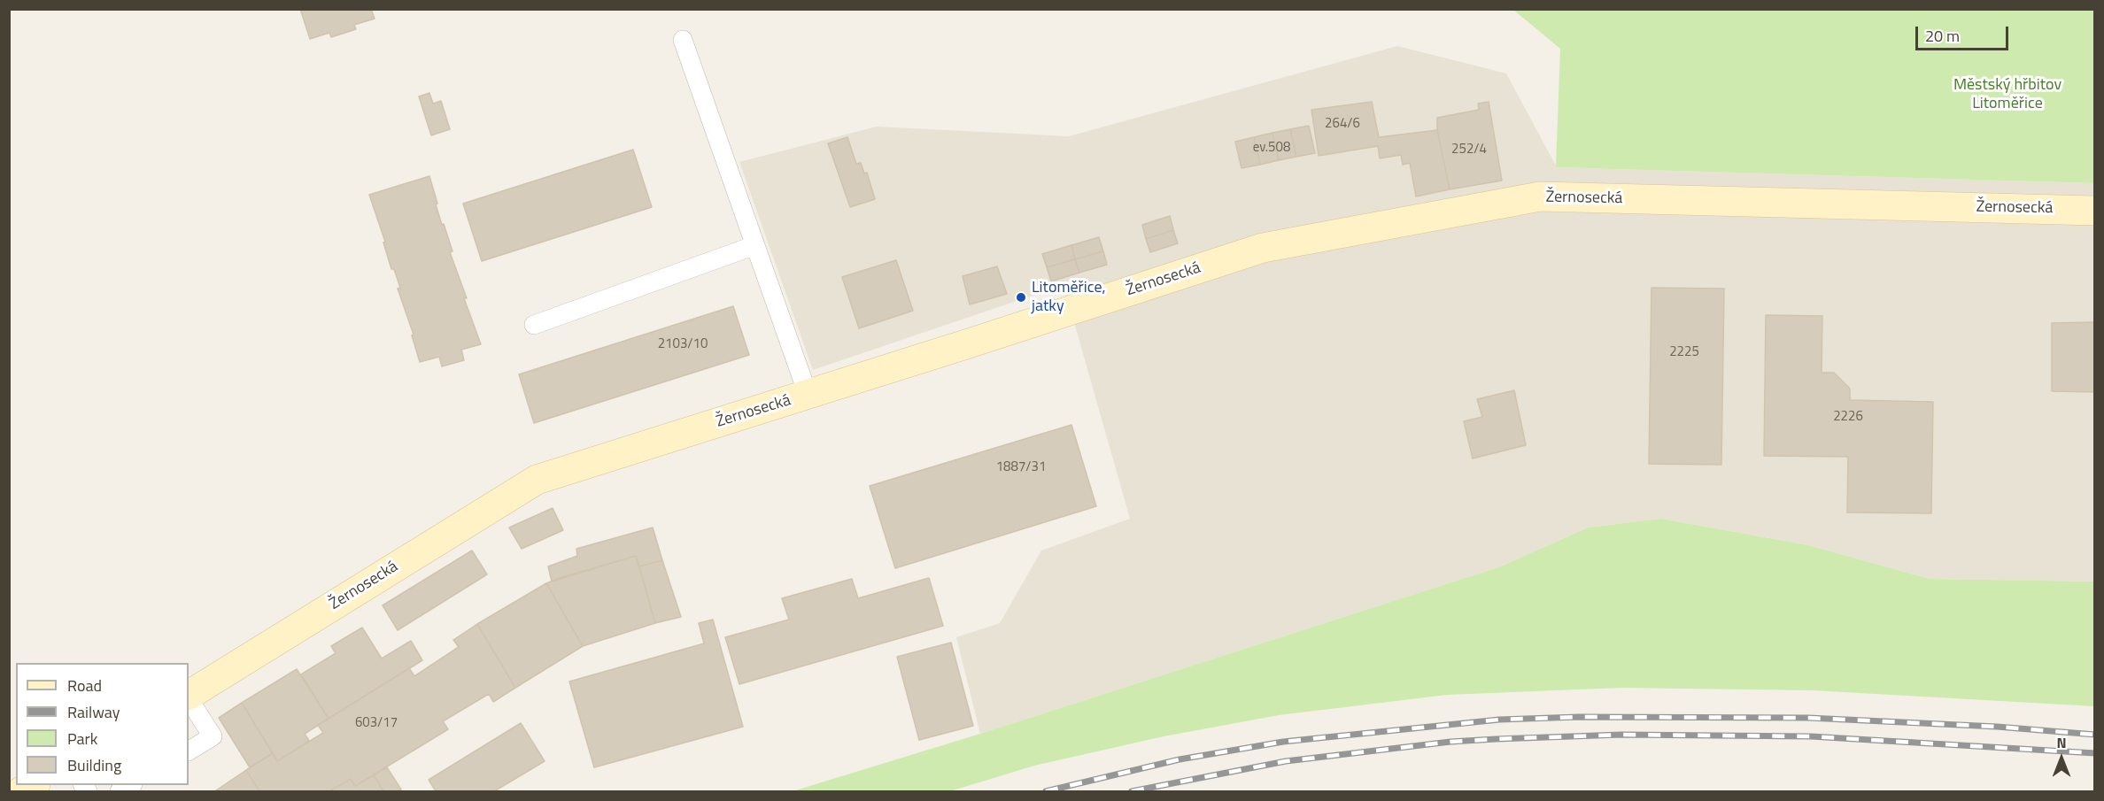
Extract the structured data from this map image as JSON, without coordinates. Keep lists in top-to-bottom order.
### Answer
{
  "streets": {
    "main road": ["Žernosecká"]
  },
  "parks": ["Městský hřbitov Litoměřice"],
  "places": ["Litoměřice, jatky"],
  "house_numbers": [
    "264/6",
    "ev.508",
    "252/4",
    "2103/10",
    "2225",
    "2226",
    "1887/31",
    "603/17"
  ],
  "legend": [
    "Road",
    "Railway",
    "Park",
    "Building"
  ],
  "scale_bar": "20 m",
  "north": "top"
}
